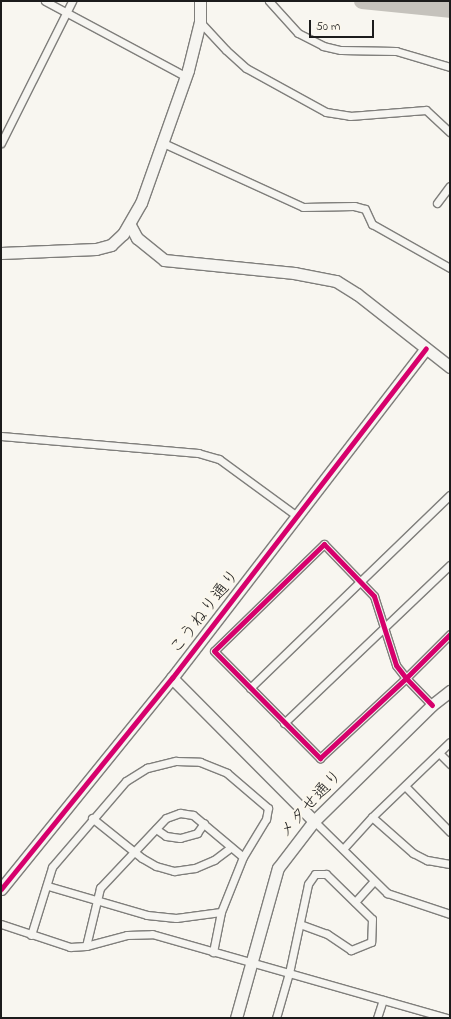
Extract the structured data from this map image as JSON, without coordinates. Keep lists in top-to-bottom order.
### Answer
{
  "streets": {
    "street": ["こうねり通り", "メタせ通り"]
  },
  "scale_bar": "50 m"
}
